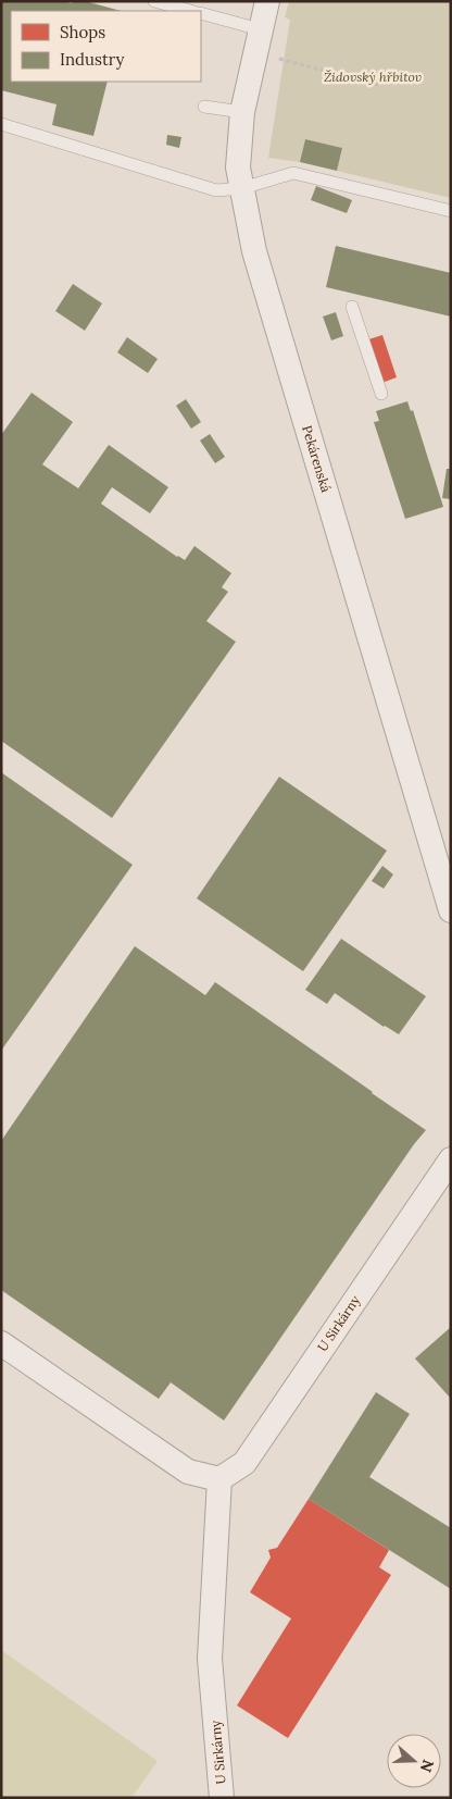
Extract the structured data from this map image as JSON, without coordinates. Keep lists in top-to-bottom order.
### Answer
{
  "streets": {
    "street": ["Pekárenská", "U Sirkárny"]
  },
  "parks": ["Židovský hřbitov"],
  "legend": ["Shops", "Industry"],
  "north": "right"
}
